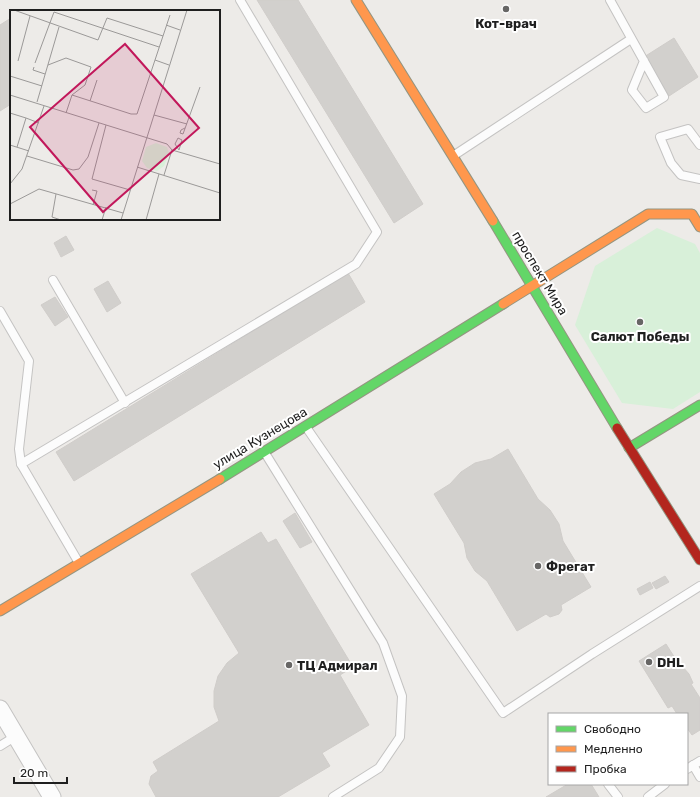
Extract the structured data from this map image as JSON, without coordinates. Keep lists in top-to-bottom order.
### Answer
{
  "streets": {
    "street": ["проспект Мира", "улица Кузнецова"]
  },
  "crossings": [
    ["проспект Мира", "улица Кузнецова"]
  ],
  "places": [
    "Кот-врач",
    "Салют Победы",
    "Фрегат",
    "DHL",
    "ТЦ Адмирал"
  ],
  "legend": ["Свободно", "Медленно", "Пробка"],
  "scale_bar": "20 m"
}
